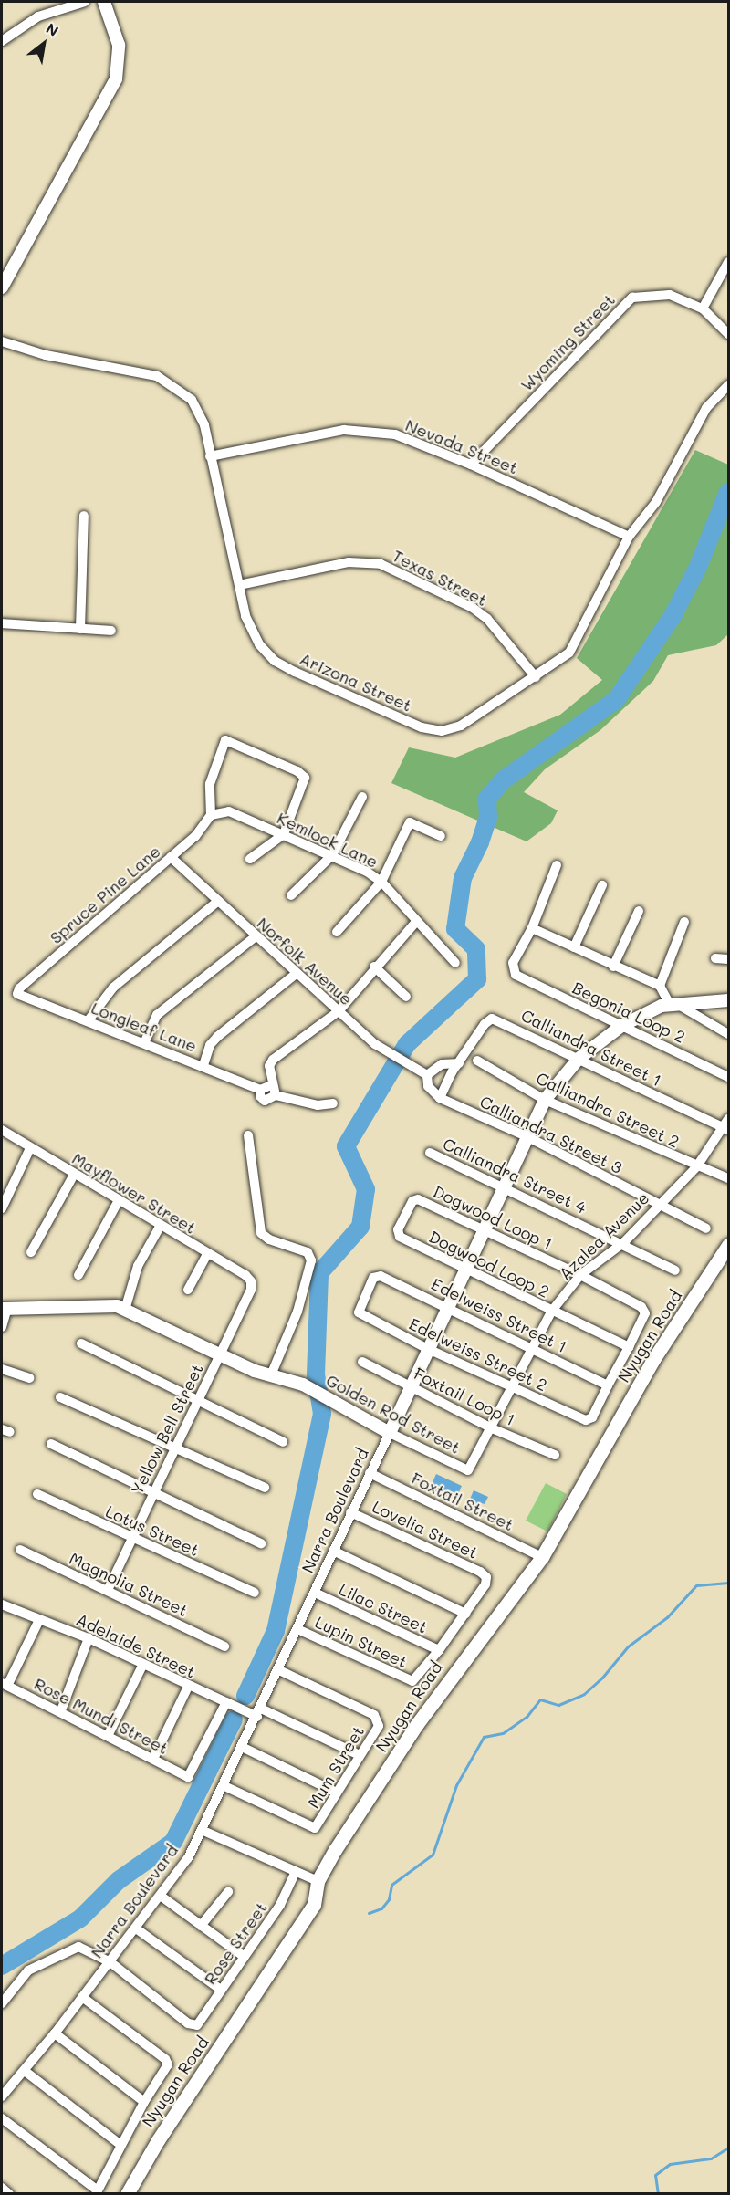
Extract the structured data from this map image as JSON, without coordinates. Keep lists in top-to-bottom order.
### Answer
{
  "streets": {
    "main road": ["Nyugan Road"],
    "street": [
      "Wyoming Street",
      "Nevada Street",
      "Texas Street",
      "Arizona Street",
      "Kemlock Lane",
      "Spruce Pine Lane",
      "Norfolk Avenue",
      "Begonia Loop 2",
      "Longleaf Lane",
      "Calliandra Street 1",
      "Calliandra Street 2",
      "Calliandra Street 3",
      "Calliandra Street 4",
      "Mayflower Street",
      "Dogwood Loop 1",
      "Azalea Avenue",
      "Dogwood Loop 2",
      "Edelweiss Street 1",
      "Edelweiss Street 2",
      "Foxtail Loop 1",
      "Golden Rod Street",
      "Yellow Bell Street",
      "Foxtail Street",
      "Narra Boulevard",
      "Lovelia Street",
      "Lotus Street",
      "Magnolia Street",
      "Lilac Street",
      "Lupin Street",
      "Adelaide Street",
      "Rose Mundi Street",
      "Mum Street",
      "Rose Street"
    ]
  },
  "crossings": [
    ["Wyoming Street", "Nevada Street"],
    ["Nevada Street", "Arizona Street"],
    ["Texas Street", "Arizona Street"],
    ["Kemlock Lane", "Spruce Pine Lane"],
    ["Spruce Pine Lane", "Norfolk Avenue"],
    ["Spruce Pine Lane", "Longleaf Lane"],
    ["Begonia Loop 2", "Narra Boulevard"],
    ["Calliandra Street 1", "Azalea Avenue"],
    ["Calliandra Street 1", "Narra Boulevard"],
    ["Calliandra Street 2", "Azalea Avenue"],
    ["Calliandra Street 2", "Narra Boulevard"],
    ["Calliandra Street 3", "Azalea Avenue"],
    ["Calliandra Street 3", "Narra Boulevard"],
    ["Calliandra Street 4", "Azalea Avenue"],
    ["Calliandra Street 4", "Narra Boulevard"],
    ["Mayflower Street", "Yellow Bell Street"],
    ["Dogwood Loop 1", "Azalea Avenue"],
    ["Dogwood Loop 1", "Dogwood Loop 2"],
    ["Dogwood Loop 1", "Narra Boulevard"],
    ["Azalea Avenue", "Dogwood Loop 2"],
    ["Azalea Avenue", "Edelweiss Street 1"],
    ["Azalea Avenue", "Edelweiss Street 2"],
    ["Azalea Avenue", "Foxtail Loop 1"],
    ["Azalea Avenue", "Golden Rod Street"],
    ["Dogwood Loop 2", "Narra Boulevard"],
    ["Edelweiss Street 1", "Edelweiss Street 2"],
    ["Edelweiss Street 1", "Narra Boulevard"],
    ["Nyugan Road", "Foxtail Street"],
    ["Edelweiss Street 2", "Narra Boulevard"],
    ["Foxtail Loop 1", "Narra Boulevard"],
    ["Golden Rod Street", "Yellow Bell Street"],
    ["Golden Rod Street", "Narra Boulevard"],
    ["Yellow Bell Street", "Lotus Street"],
    ["Yellow Bell Street", "Magnolia Street"],
    ["Foxtail Street", "Narra Boulevard"],
    ["Narra Boulevard", "Lovelia Street"],
    ["Narra Boulevard", "Lilac Street"],
    ["Narra Boulevard", "Lupin Street"],
    ["Narra Boulevard", "Adelaide Street"],
    ["Narra Boulevard", "Mum Street"],
    ["Narra Boulevard", "Rose Street"],
    ["Lilac Street", "Lupin Street"],
    ["Adelaide Street", "Rose Mundi Street"],
    ["Adelaide Street", "Mum Street"]
  ],
  "north": "top right"
}
